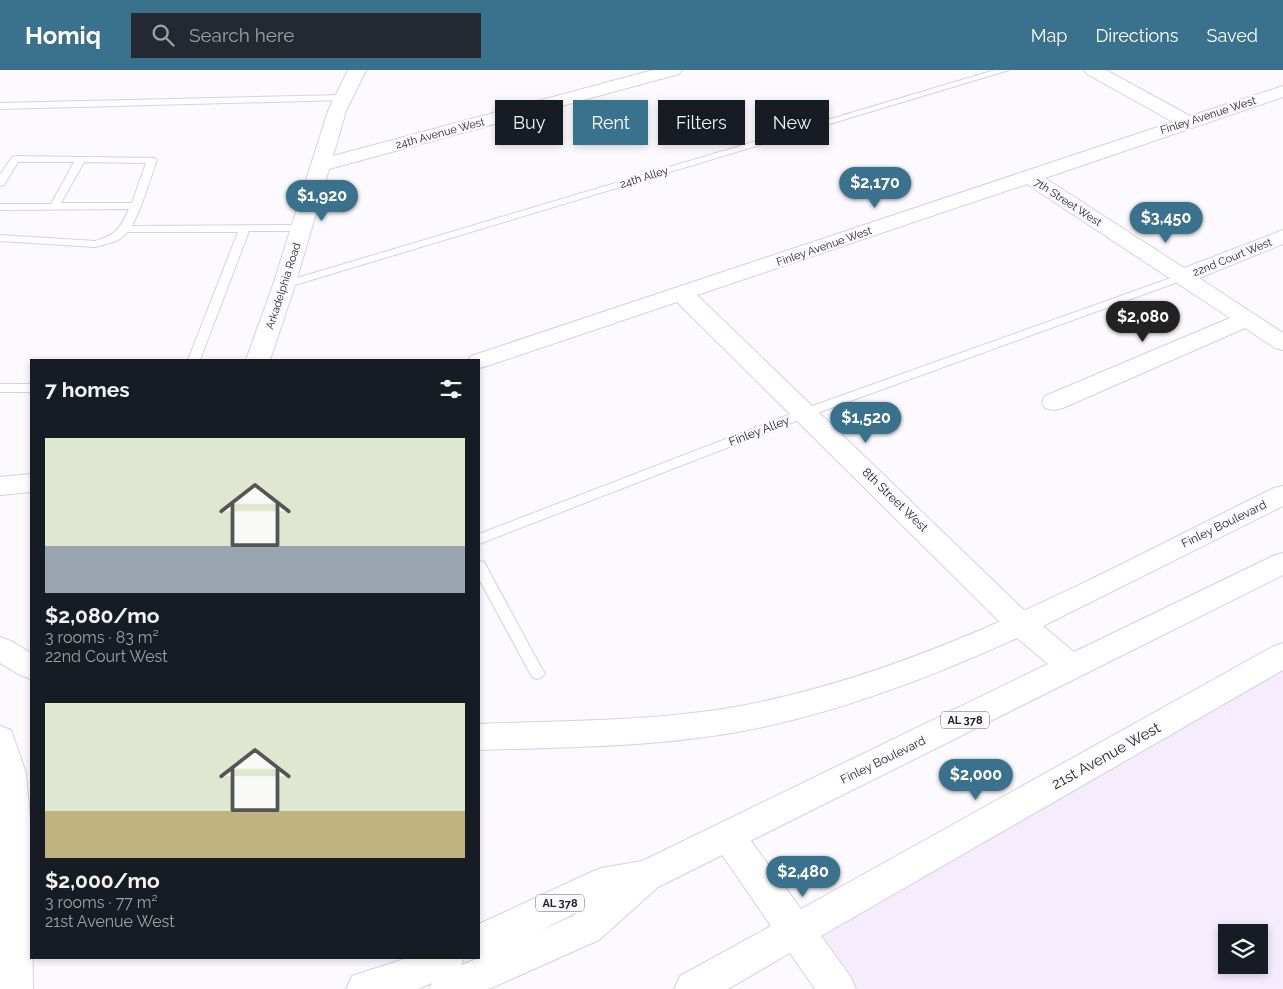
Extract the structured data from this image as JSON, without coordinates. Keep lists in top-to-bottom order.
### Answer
{
  "streets": {
    "street": [
      "Finley Avenue West",
      "24th Avenue West",
      "7th Street West",
      "22nd Court West",
      "Arkadelphia Road",
      "8th Street West",
      "Finley Boulevard",
      "AL 378",
      "21st Avenue West"
    ],
    "lane": ["24th Alley", "Finley Alley"]
  },
  "crossings": [
    ["Finley Avenue West", "7th Street West"],
    ["Finley Avenue West", "8th Street West"],
    ["24th Avenue West", "Arkadelphia Road"],
    ["24th Alley", "Arkadelphia Road"],
    ["7th Street West", "22nd Court West"],
    ["7th Street West", "Finley Alley"],
    ["22nd Court West", "Finley Alley"],
    ["Finley Alley", "8th Street West"],
    ["8th Street West", "Finley Boulevard"]
  ],
  "page": {
    "header": "Homiq",
    "search": "Search here",
    "nav": ["Map", "Directions", "Saved"],
    "chip": [
      "Buy",
      "Rent",
      "Filters",
      "New"
    ],
    "price": [
      "$2,170",
      "$1,920",
      "$3,450",
      "$2,080",
      "$1,520",
      "$2,000",
      "$2,480"
    ],
    "heading": "7 homes",
    "list": [
      {
        "name": "$2,080/mo",
        "note": "3 rooms · 83 m² · 22nd Court West"
      },
      {
        "name": "$2,000/mo",
        "note": "3 rooms · 77 m² · 21st Avenue West"
      }
    ]
  }
}
